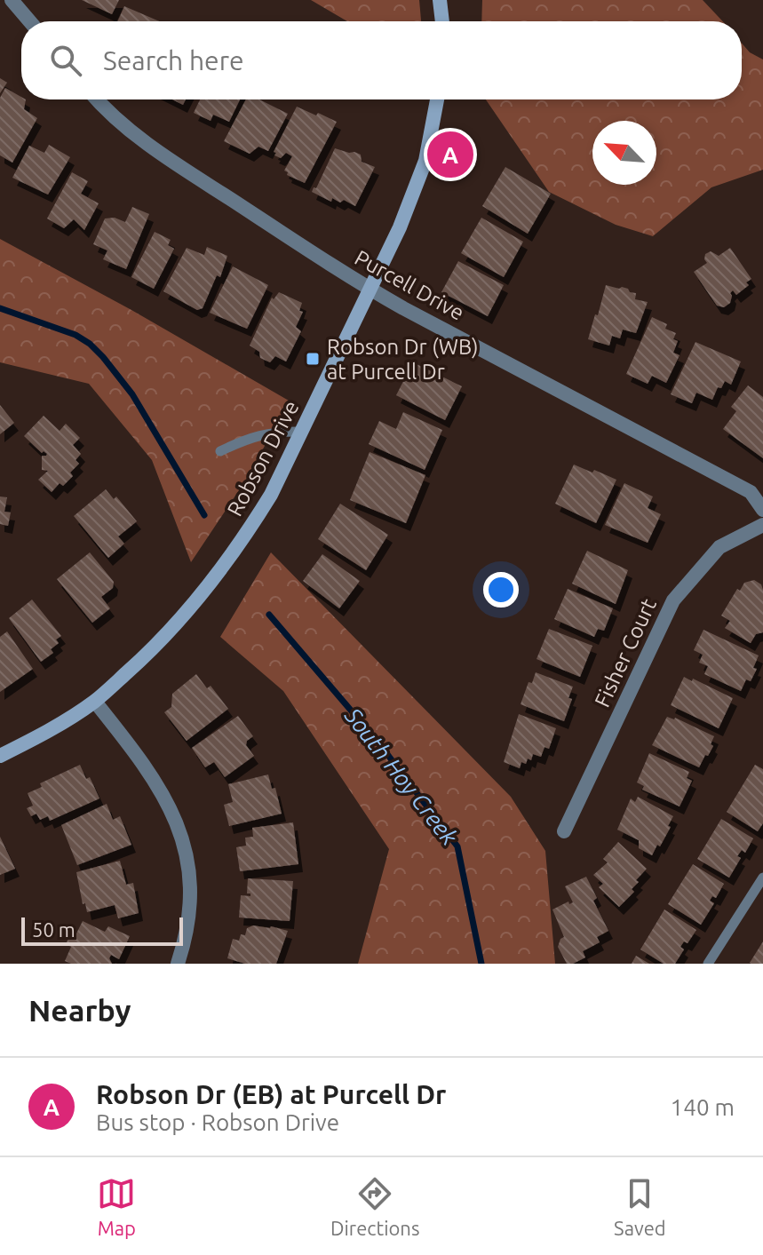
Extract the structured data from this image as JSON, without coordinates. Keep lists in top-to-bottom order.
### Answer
{
  "streets": {
    "street": ["Purcell Drive", "Robson Drive", "Fisher Court"]
  },
  "crossings": [
    ["Purcell Drive", "Robson Drive"]
  ],
  "water": ["South Hoy Creek"],
  "places": {
    "transit": ["Robson Dr (WB) at Purcell Dr"]
  },
  "scale_bar": "50 m",
  "north": "top left",
  "page": {
    "search": "Search here",
    "pins": "A",
    "scale": "50 m",
    "heading": "Nearby",
    "list": [
      {
        "mark": "A",
        "name": "Robson Dr (EB) at Purcell Dr",
        "note": "Bus stop · Robson Drive",
        "value": "140 m"
      }
    ],
    "nav": ["Map", "Directions", "Saved"]
  }
}
